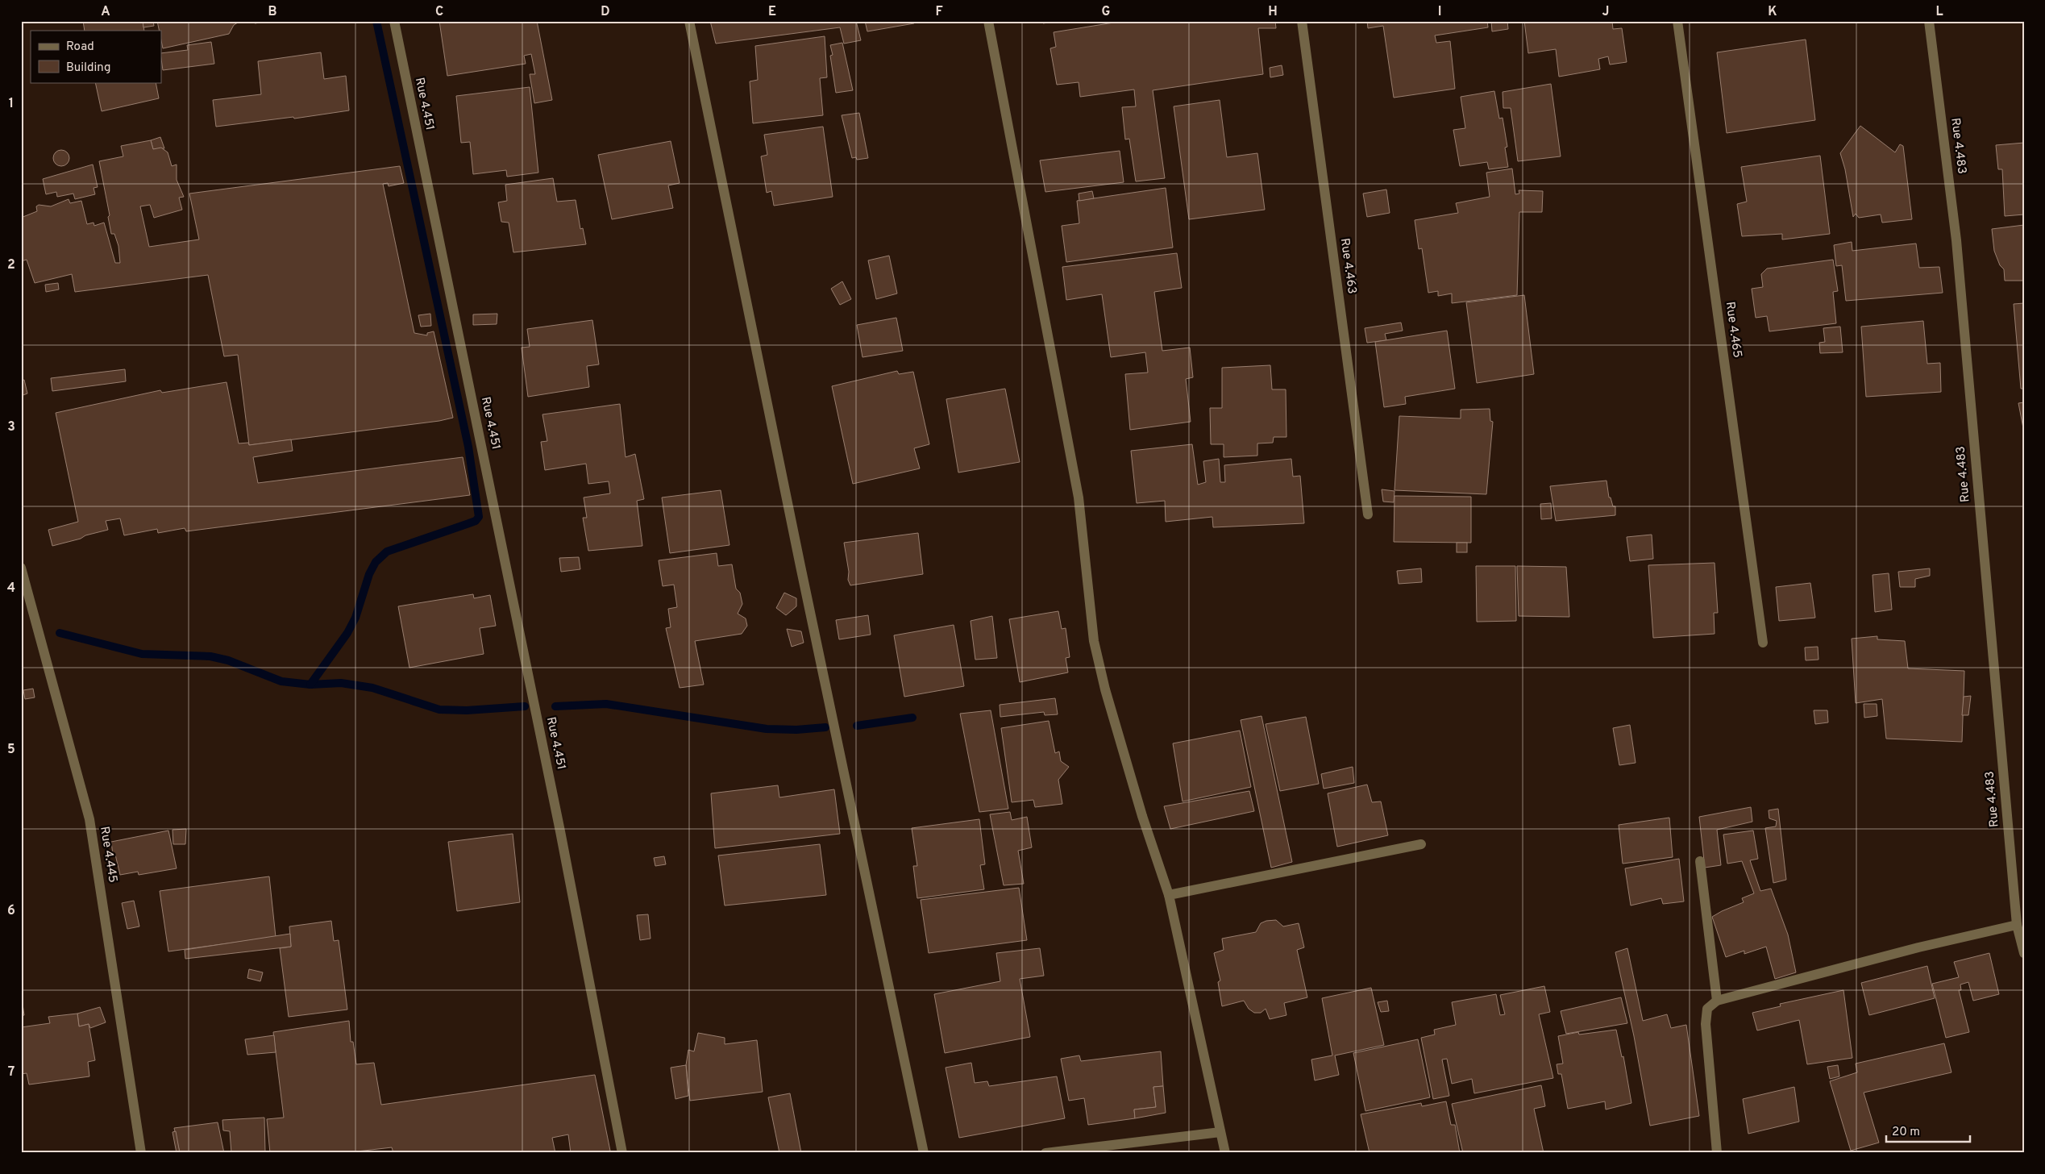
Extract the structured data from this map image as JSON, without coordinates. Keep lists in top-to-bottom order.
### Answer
{
  "streets": {
    "street": [
      "Rue 4.451",
      "Rue 4.483",
      "Rue 4.463",
      "Rue 4.465",
      "Rue 4.445"
    ]
  },
  "legend": ["Road", "Building"],
  "scale_bar": "20 m",
  "grid": {
    "columns": [
      "A",
      "B",
      "C",
      "D",
      "E",
      "F",
      "G",
      "H",
      "I",
      "J",
      "K",
      "L"
    ],
    "rows": [
      "1",
      "2",
      "3",
      "4",
      "5",
      "6",
      "7"
    ]
  }
}
